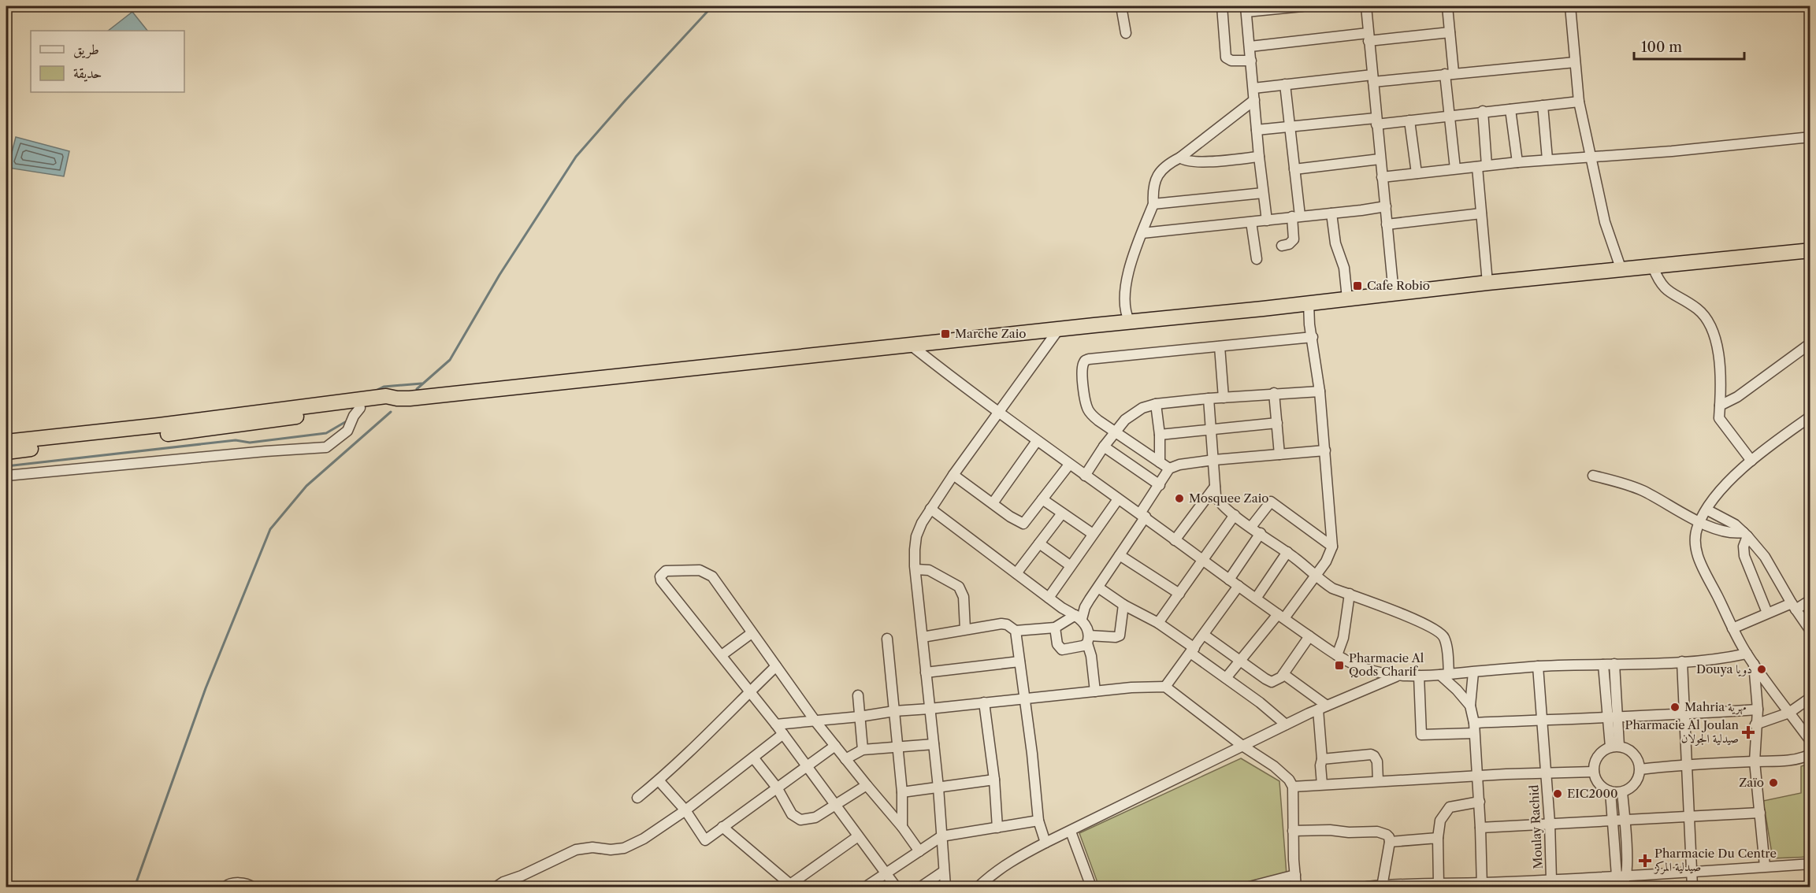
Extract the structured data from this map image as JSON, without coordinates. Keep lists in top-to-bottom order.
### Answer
{
  "streets": {
    "street": ["Moulay Rachid"]
  },
  "places": {
    "transit": ["Cafe Robio", "Marche Zaio", "Pharmacie Al Qods Charif"],
    "other": [
      "Mosquee Zaio",
      "Douya دويا",
      "Mahria مهرية",
      "Zaïo",
      "EIC2000"
    ],
    "health": ["Pharmacie Al Joulan صيدلية الجولان", "Pharmacie Du Centre صيدلية المركز"]
  },
  "legend": ["طريق", "حديقة"],
  "scale_bar": "100 m"
}
